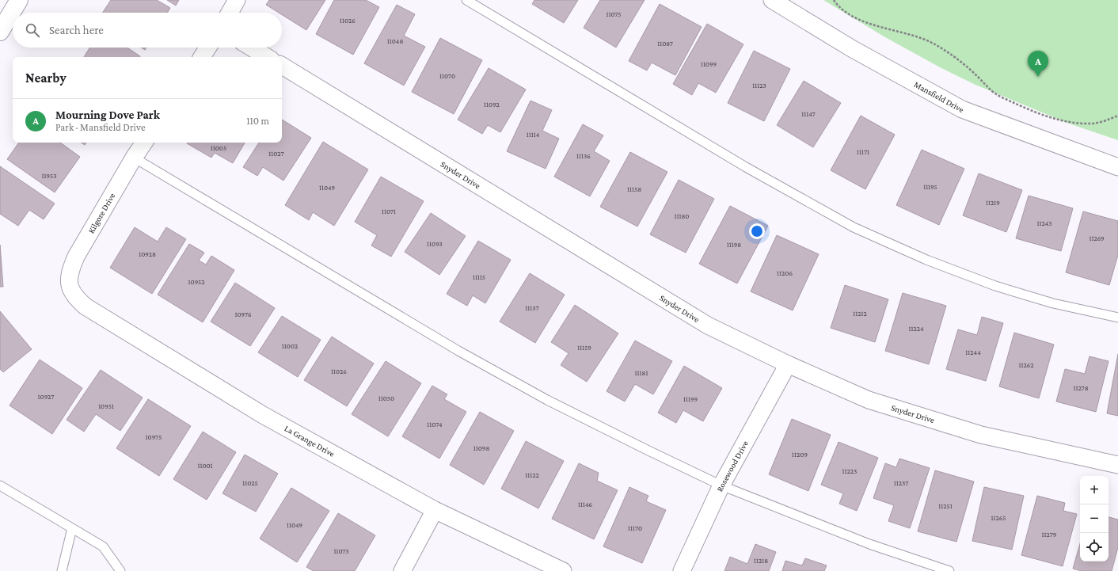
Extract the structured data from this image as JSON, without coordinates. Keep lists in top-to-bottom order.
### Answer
{
  "streets": {
    "street": [
      "Mansfield Drive",
      "Snyder Drive",
      "Kilgore Drive",
      "La Grange Drive",
      "Rosewood Drive"
    ]
  },
  "crossings": [
    ["Snyder Drive", "Rosewood Drive"],
    ["Kilgore Drive", "La Grange Drive"]
  ],
  "house_numbers": [
    "11075",
    "11026",
    "11048",
    "11087",
    "11099",
    "11070",
    "11123",
    "11092",
    "11147",
    "11114",
    "11005",
    "11171",
    "11027",
    "11136",
    "11953",
    "11195",
    "11049",
    "11158",
    "11219",
    "11071",
    "11180",
    "11243",
    "11269",
    "11093",
    "11198",
    "10928",
    "11206",
    "11115",
    "10952",
    "11137",
    "11212",
    "10976",
    "11224",
    "11002",
    "11159",
    "11244",
    "11262",
    "11026",
    "11181",
    "11278",
    "10927",
    "11050",
    "11199",
    "10951",
    "11074",
    "10975",
    "11098",
    "11209",
    "11001",
    "11223",
    "11122",
    "11025",
    "11237",
    "11146",
    "11251",
    "11265",
    "11049",
    "11170",
    "11279",
    "11073",
    "11218"
  ],
  "page": {
    "search": "Search here",
    "pins": "A",
    "heading": "Nearby",
    "list": [
      {
        "mark": "A",
        "name": "Mourning Dove Park",
        "note": "Park · Mansfield Drive",
        "value": "110 m"
      }
    ],
    "map_buttons": ["+", "−"]
  }
}
